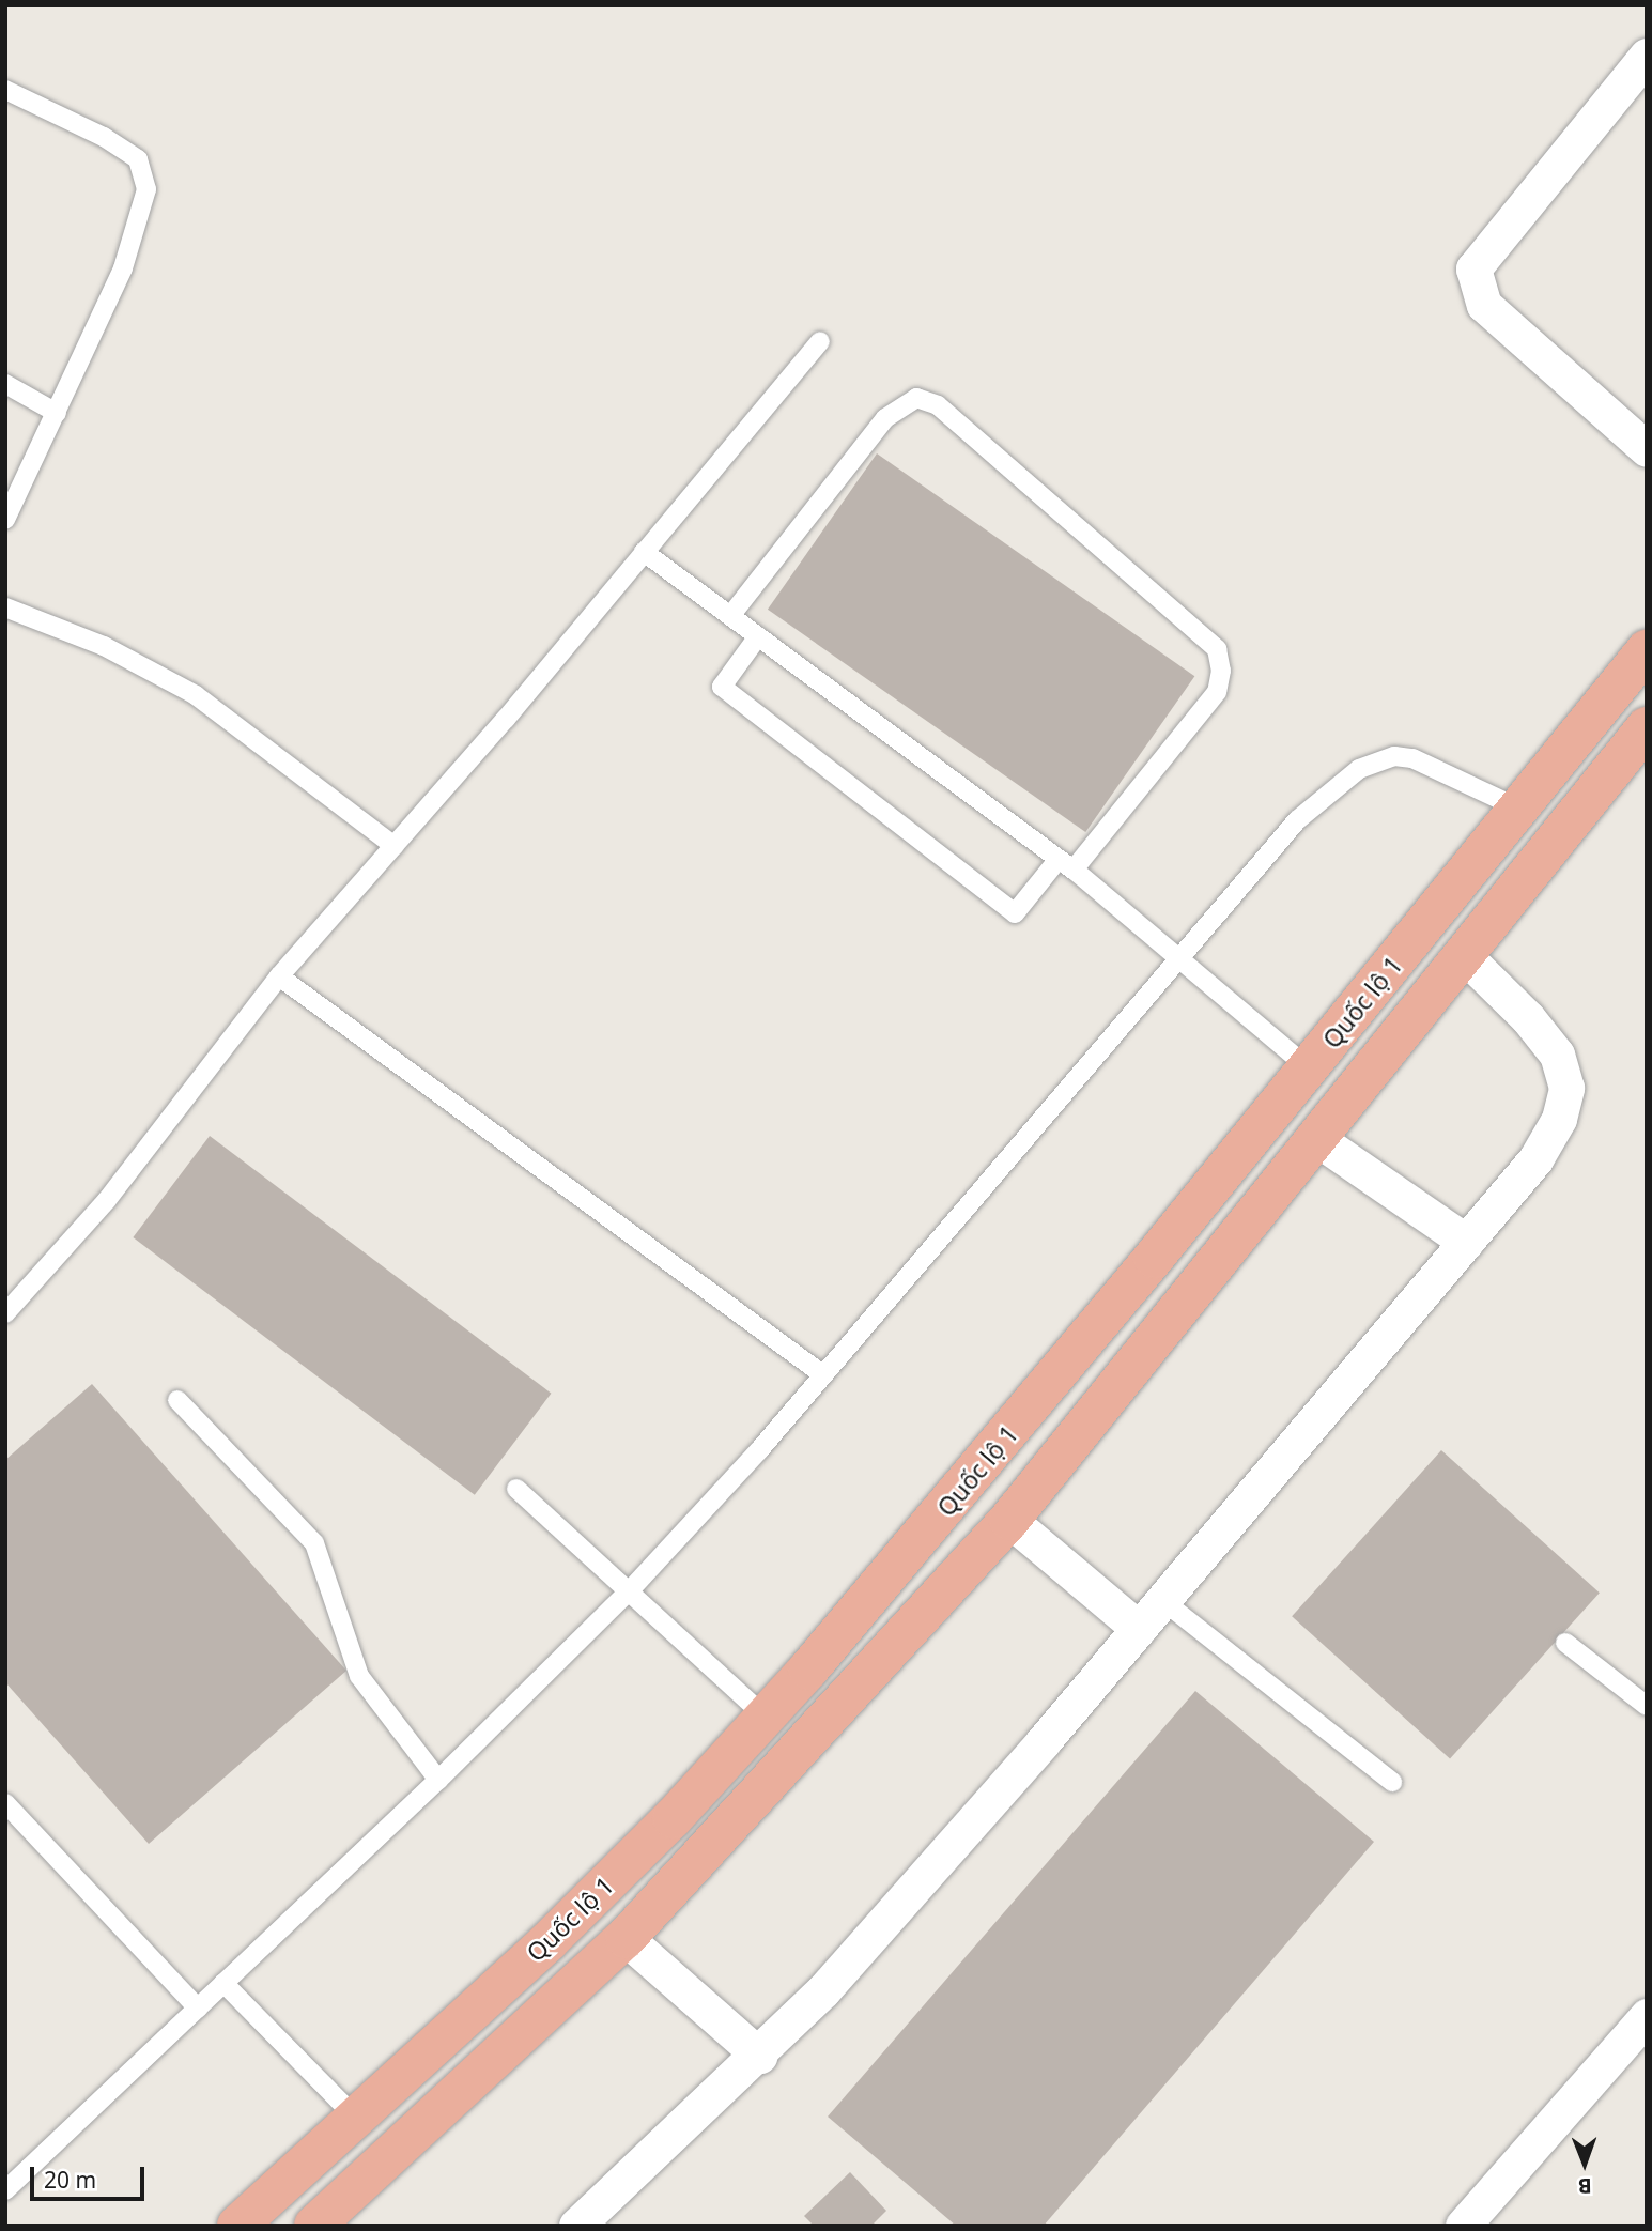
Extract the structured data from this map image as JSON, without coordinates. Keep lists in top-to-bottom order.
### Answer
{
  "streets": {
    "highway": ["Quốc lộ 1"]
  },
  "scale_bar": "20 m",
  "north": "bottom"
}
